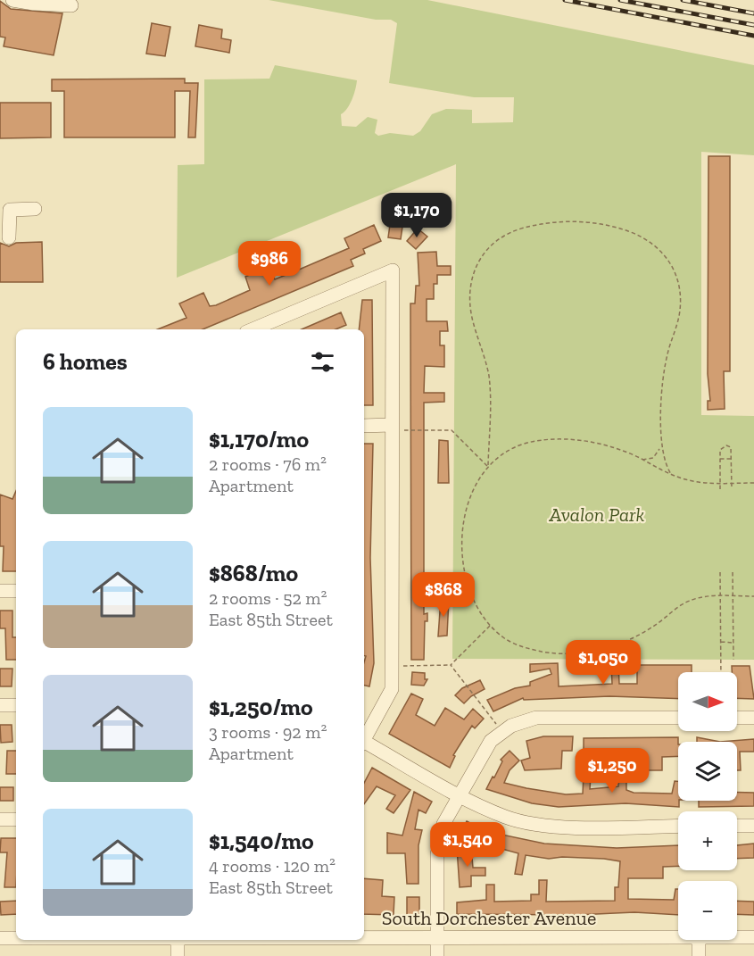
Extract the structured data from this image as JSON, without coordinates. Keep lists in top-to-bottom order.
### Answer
{
  "streets": {
    "street": ["South Dorchester Avenue"]
  },
  "parks": ["Avalon Park"],
  "north": "right",
  "page": {
    "price": [
      "$1,170",
      "$986",
      "$868",
      "$1,050",
      "$1,250",
      "$1,540"
    ],
    "heading": "6 homes",
    "list": [
      {
        "name": "$1,170/mo",
        "note": "2 rooms · 76 m² · Apartment"
      },
      {
        "name": "$868/mo",
        "note": "2 rooms · 52 m² · East 85th Street"
      },
      {
        "name": "$1,250/mo",
        "note": "3 rooms · 92 m² · Apartment"
      },
      {
        "name": "$1,540/mo",
        "note": "4 rooms · 120 m² · East 85th Street"
      }
    ],
    "map_buttons": ["+", "−"]
  }
}
